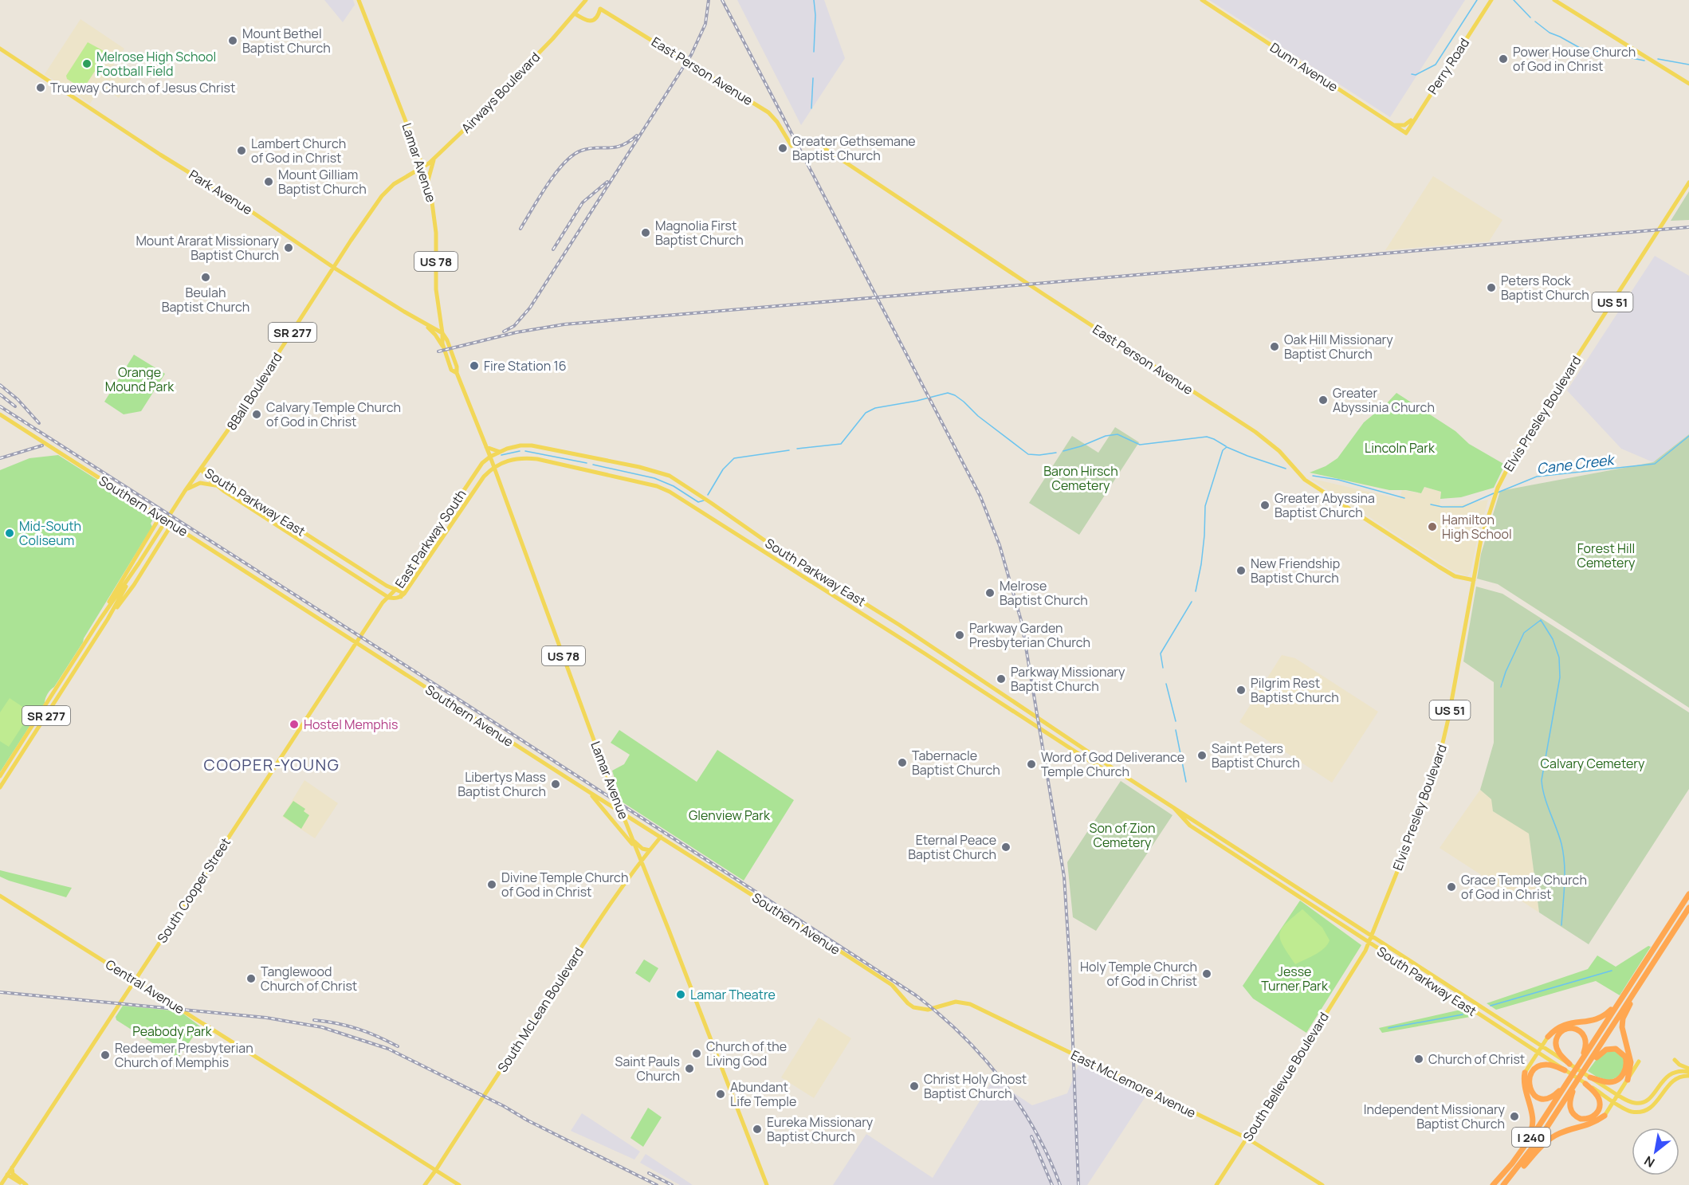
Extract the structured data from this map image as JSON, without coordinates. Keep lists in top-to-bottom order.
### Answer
{
  "streets": {
    "highway": ["I 240"],
    "main road": [
      "Perry Road",
      "Dunn Avenue",
      "East Person Avenue",
      "Airways Boulevard",
      "Lamar Avenue",
      "Park Avenue",
      "US 78",
      "US 51",
      "SR 277",
      "8Ball Boulevard",
      "Elvis Presley Boulevard",
      "South Parkway East",
      "Southern Avenue",
      "East Parkway South",
      "South Cooper Street",
      "Central Avenue",
      "South McLean Boulevard",
      "South Bellevue Boulevard",
      "East McLemore Avenue"
    ]
  },
  "crossings": [
    ["Perry Road", "Dunn Avenue"],
    ["East Person Avenue", "Airways Boulevard"],
    ["East Person Avenue", "Elvis Presley Boulevard"],
    ["Airways Boulevard", "Lamar Avenue"],
    ["Airways Boulevard", "SR 277"],
    ["Lamar Avenue", "Park Avenue"],
    ["Lamar Avenue", "SR 277"],
    ["Lamar Avenue", "South Parkway East"],
    ["Lamar Avenue", "East Parkway South"],
    ["Lamar Avenue", "South McLean Boulevard"],
    ["Park Avenue", "SR 277"],
    ["Park Avenue", "8Ball Boulevard"],
    ["SR 277", "8Ball Boulevard"],
    ["SR 277", "South Parkway East"],
    ["8Ball Boulevard", "South Parkway East"],
    ["Elvis Presley Boulevard", "South Parkway East"],
    ["Elvis Presley Boulevard", "South Bellevue Boulevard"],
    ["South Parkway East", "East Parkway South"],
    ["South Parkway East", "South Cooper Street"],
    ["South Parkway East", "South Bellevue Boulevard"],
    ["Southern Avenue", "South Cooper Street"],
    ["Southern Avenue", "South McLean Boulevard"],
    ["Southern Avenue", "East McLemore Avenue"],
    ["East Parkway South", "South Cooper Street"],
    ["South Cooper Street", "Central Avenue"],
    ["Central Avenue", "South McLean Boulevard"],
    ["South Bellevue Boulevard", "East McLemore Avenue"]
  ],
  "districts": ["COOPER-YOUNG"],
  "water": ["Cane Creek"],
  "parks": [
    "Orange Mound Park",
    "Lincoln Park",
    "Baron Hirsch Cemetery",
    "Forest Hill Cemetery",
    "Calvary Cemetery",
    "Glenview Park",
    "Son of Zion Cemetery",
    "Jesse Turner Park",
    "Peabody Park"
  ],
  "places": [
    "Mount Bethel Baptist Church",
    "Power House Church of God in Christ",
    "Melrose High School Football Field",
    "Trueway Church of Jesus Christ",
    "Greater Gethsemane Baptist Church",
    "Lambert Church of God in Christ",
    "Mount Gilliam Baptist Church",
    "Magnolia First Baptist Church",
    "Mount Ararat Missionary Baptist Church",
    "Beulah Baptist Church",
    "Peters Rock Baptist Church",
    "Oak Hill Missionary Baptist Church",
    "Fire Station 16",
    "Greater Abyssinia Church",
    "Calvary Temple Church of God in Christ",
    "Greater Abyssina Baptist Church",
    "Hamilton High School",
    "Mid-South Coliseum",
    "New Friendship Baptist Church",
    "Melrose Baptist Church",
    "Parkway Garden Presbyterian Church",
    "Parkway Missionary Baptist Church",
    "Pilgrim Rest Baptist Church",
    "Hostel Memphis",
    "Saint Peters Baptist Church",
    "Tabernacle Baptist Church",
    "Word of God Deliverance Temple Church",
    "Libertys Mass Baptist Church",
    "Eternal Peace Baptist Church",
    "Divine Temple Church of God in Christ",
    "Grace Temple Church of God in Christ",
    "Holy Temple Church of God in Christ",
    "Tanglewood Church of Christ",
    "Lamar Theatre",
    "Church of the Living God",
    "Redeemer Presbyterian Church of Memphis",
    "Church of Christ",
    "Saint Pauls Church",
    "Christ Holy Ghost Baptist Church",
    "Abundant Life Temple",
    "Independent Missionary Baptist Church",
    "Eureka Missionary Baptist Church"
  ],
  "north": "bottom left"
}
